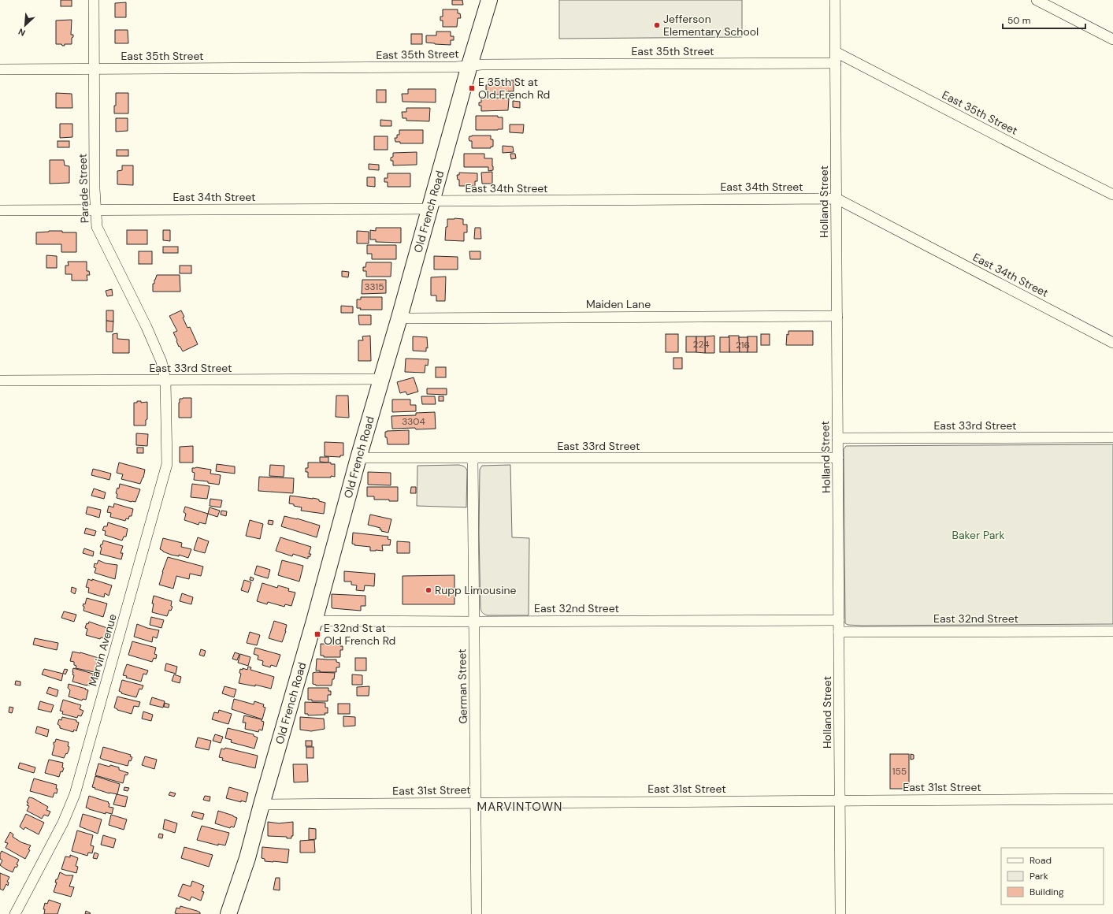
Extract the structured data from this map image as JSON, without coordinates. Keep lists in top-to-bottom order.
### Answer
{
  "streets": {
    "main road": ["Old French Road"],
    "street": [
      "East 35th Street",
      "East 34th Street",
      "Parade Street",
      "Holland Street",
      "Maiden Lane",
      "East 33rd Street",
      "East 32nd Street",
      "Marvin Avenue",
      "German Street",
      "East 31st Street"
    ]
  },
  "crossings": [
    ["East 35th Street", "Parade Street"],
    ["East 35th Street", "Holland Street"],
    ["East 35th Street", "Old French Road"],
    ["East 34th Street", "Parade Street"],
    ["East 34th Street", "Holland Street"],
    ["East 34th Street", "Old French Road"],
    ["Parade Street", "East 33rd Street"],
    ["Parade Street", "Marvin Avenue"],
    ["Holland Street", "Maiden Lane"],
    ["Holland Street", "East 33rd Street"],
    ["Holland Street", "East 32nd Street"],
    ["Holland Street", "East 31st Street"],
    ["Old French Road", "Maiden Lane"],
    ["Old French Road", "East 33rd Street"],
    ["Old French Road", "East 32nd Street"],
    ["Old French Road", "East 31st Street"],
    ["East 33rd Street", "Marvin Avenue"],
    ["East 33rd Street", "German Street"],
    ["East 32nd Street", "German Street"],
    ["German Street", "East 31st Street"]
  ],
  "districts": ["MARVINTOWN"],
  "parks": ["Baker Park"],
  "places": {
    "other": ["Jefferson Elementary School", "Rupp Limousine"],
    "transit": ["E 35th St at Old French Rd", "E 32nd St at Old French Rd"]
  },
  "house_numbers": [
    "3315",
    "224",
    "216",
    "3304",
    "155"
  ],
  "legend": ["Road", "Park", "Building"],
  "scale_bar": "50 m",
  "north": "bottom left"
}
